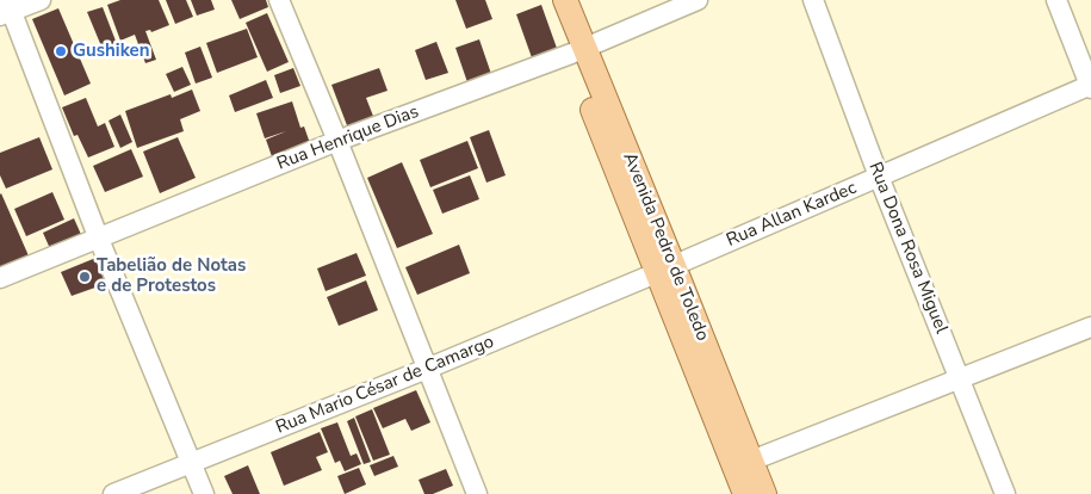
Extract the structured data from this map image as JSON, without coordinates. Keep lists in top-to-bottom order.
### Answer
{
  "streets": {
    "main road": ["Avenida Pedro de Toledo"],
    "street": [
      "Rua Henrique Dias",
      "Rua Allan Kardec",
      "Rua Dona Rosa Miguel",
      "Rua Mario César de Camargo"
    ]
  },
  "crossings": [
    ["Rua Henrique Dias", "Avenida Pedro de Toledo"],
    ["Rua Allan Kardec", "Avenida Pedro de Toledo"],
    ["Rua Allan Kardec", "Rua Dona Rosa Miguel"],
    ["Rua Allan Kardec", "Rua Mario César de Camargo"],
    ["Avenida Pedro de Toledo", "Rua Mario César de Camargo"]
  ],
  "places": ["Gushiken", "Tabelião de Notas e de Protestos"]
}
